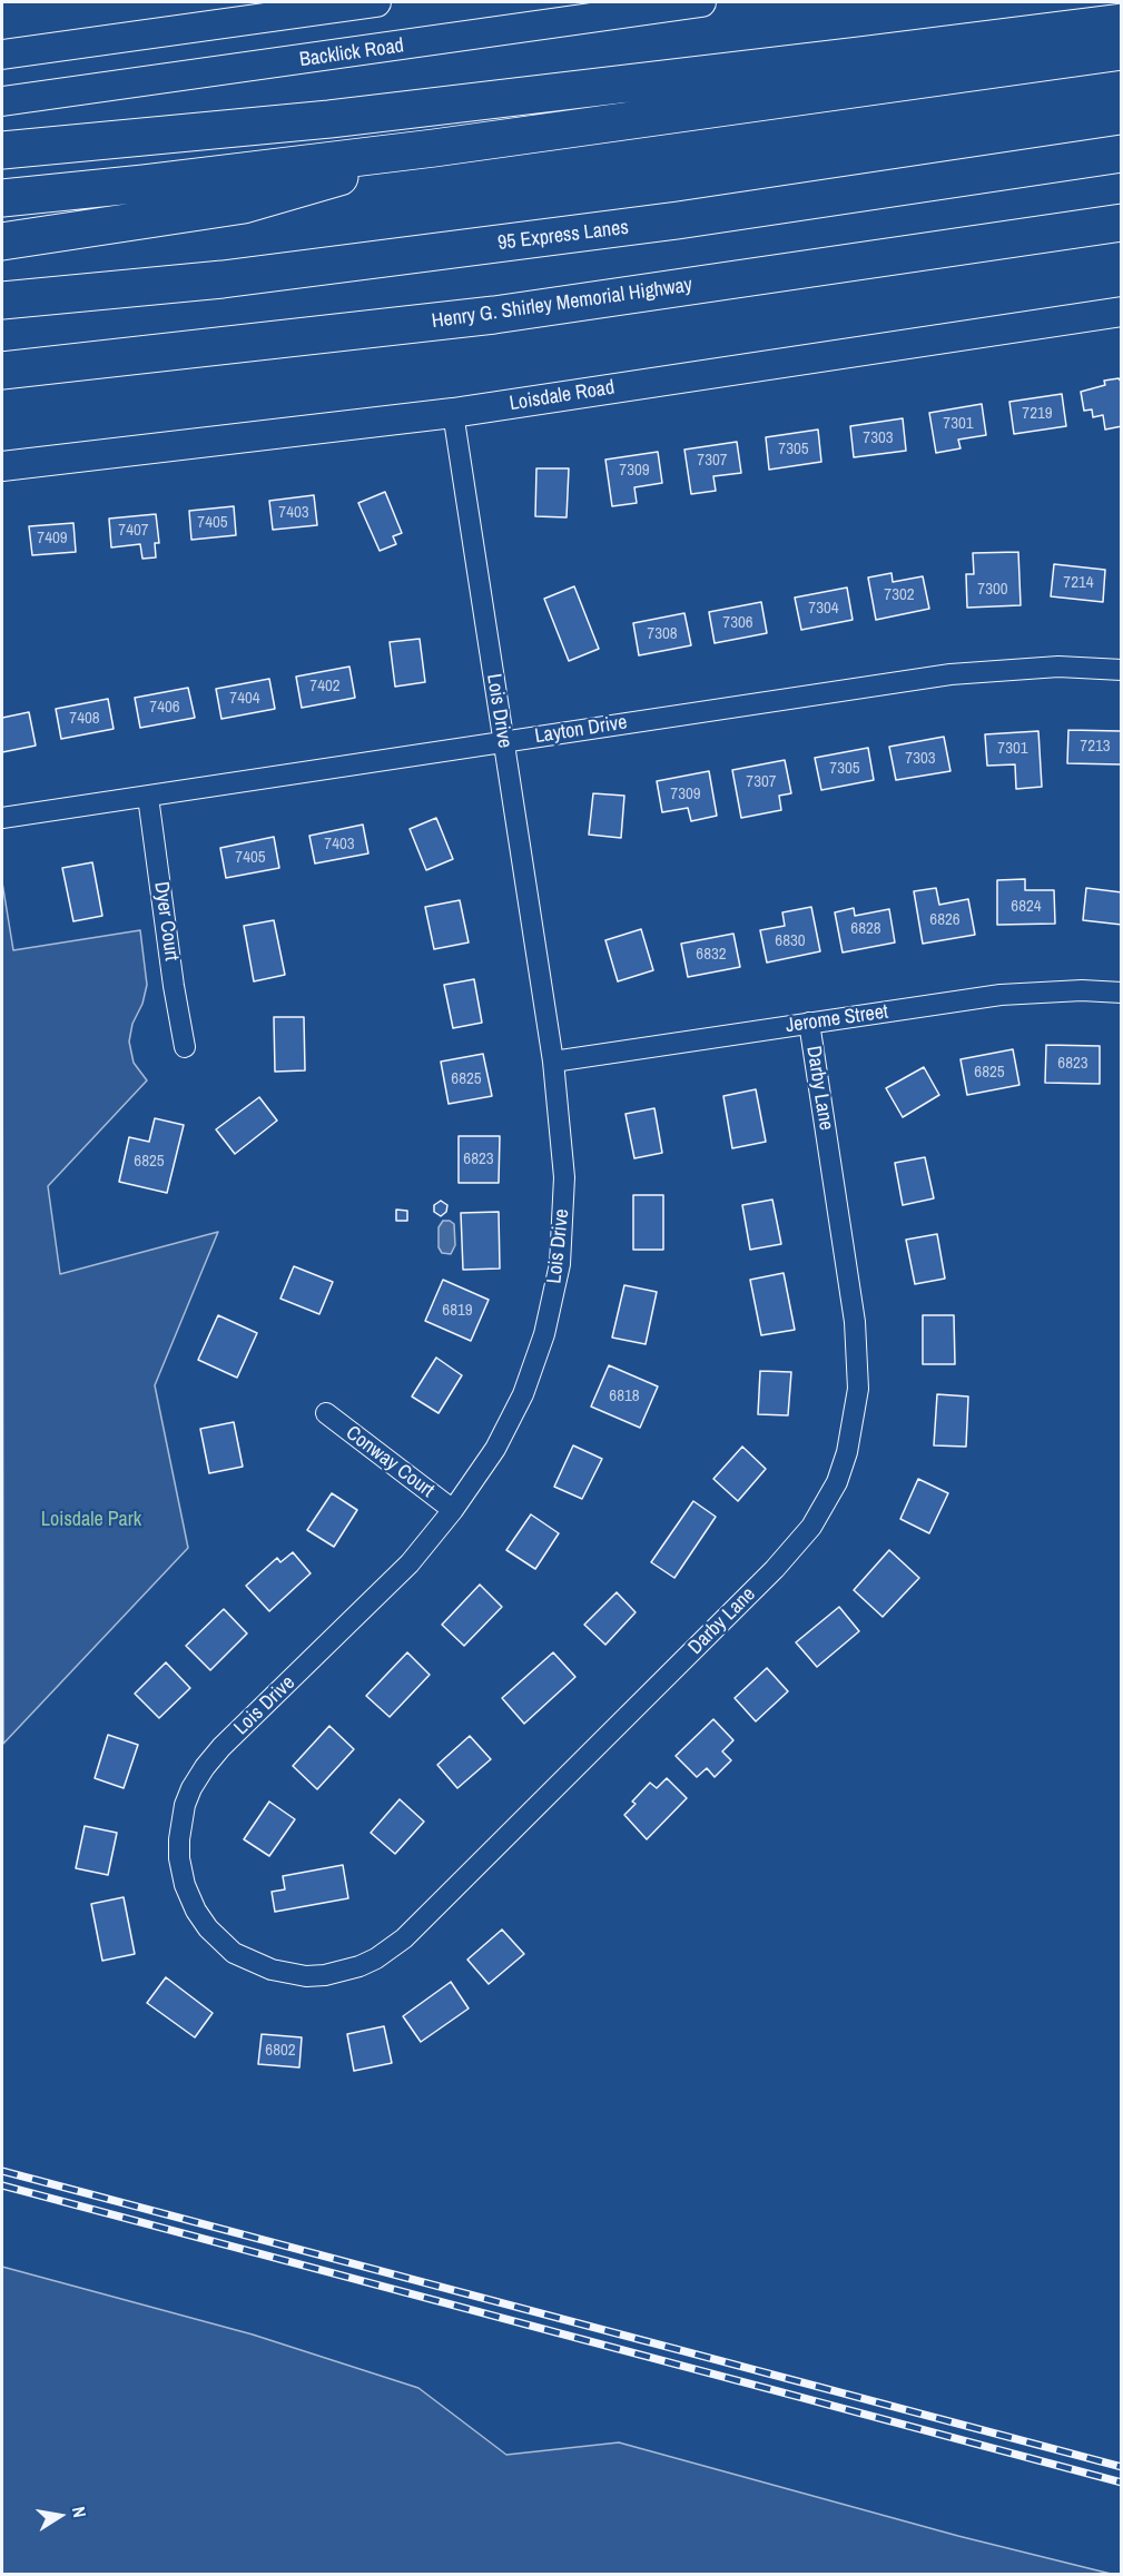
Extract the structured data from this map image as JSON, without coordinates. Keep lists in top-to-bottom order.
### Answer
{
  "streets": {
    "highway": ["95 Express Lanes", "Henry G. Shirley Memorial Highway"],
    "main road": ["Backlick Road", "Loisdale Road"],
    "street": [
      "Lois Drive",
      "Layton Drive",
      "Dyer Court",
      "Jerome Street",
      "Darby Lane",
      "Conway Court"
    ]
  },
  "crossings": [
    ["Loisdale Road", "Lois Drive"],
    ["Lois Drive", "Layton Drive"],
    ["Lois Drive", "Jerome Street"],
    ["Lois Drive", "Darby Lane"],
    ["Lois Drive", "Conway Court"],
    ["Layton Drive", "Dyer Court"],
    ["Jerome Street", "Darby Lane"]
  ],
  "parks": ["Loisdale Park"],
  "house_numbers": [
    "7219",
    "7301",
    "7303",
    "7305",
    "7307",
    "7309",
    "7403",
    "7405",
    "7407",
    "7409",
    "7214",
    "7300",
    "7302",
    "7304",
    "7306",
    "7308",
    "7402",
    "7404",
    "7406",
    "7408",
    "7213",
    "7301",
    "7303",
    "7305",
    "7307",
    "7309",
    "7403",
    "7405",
    "6824",
    "6826",
    "6828",
    "6830",
    "6832",
    "6823",
    "6825",
    "6825",
    "6823",
    "6825",
    "6819",
    "6818",
    "6802"
  ],
  "north": "right"
}
